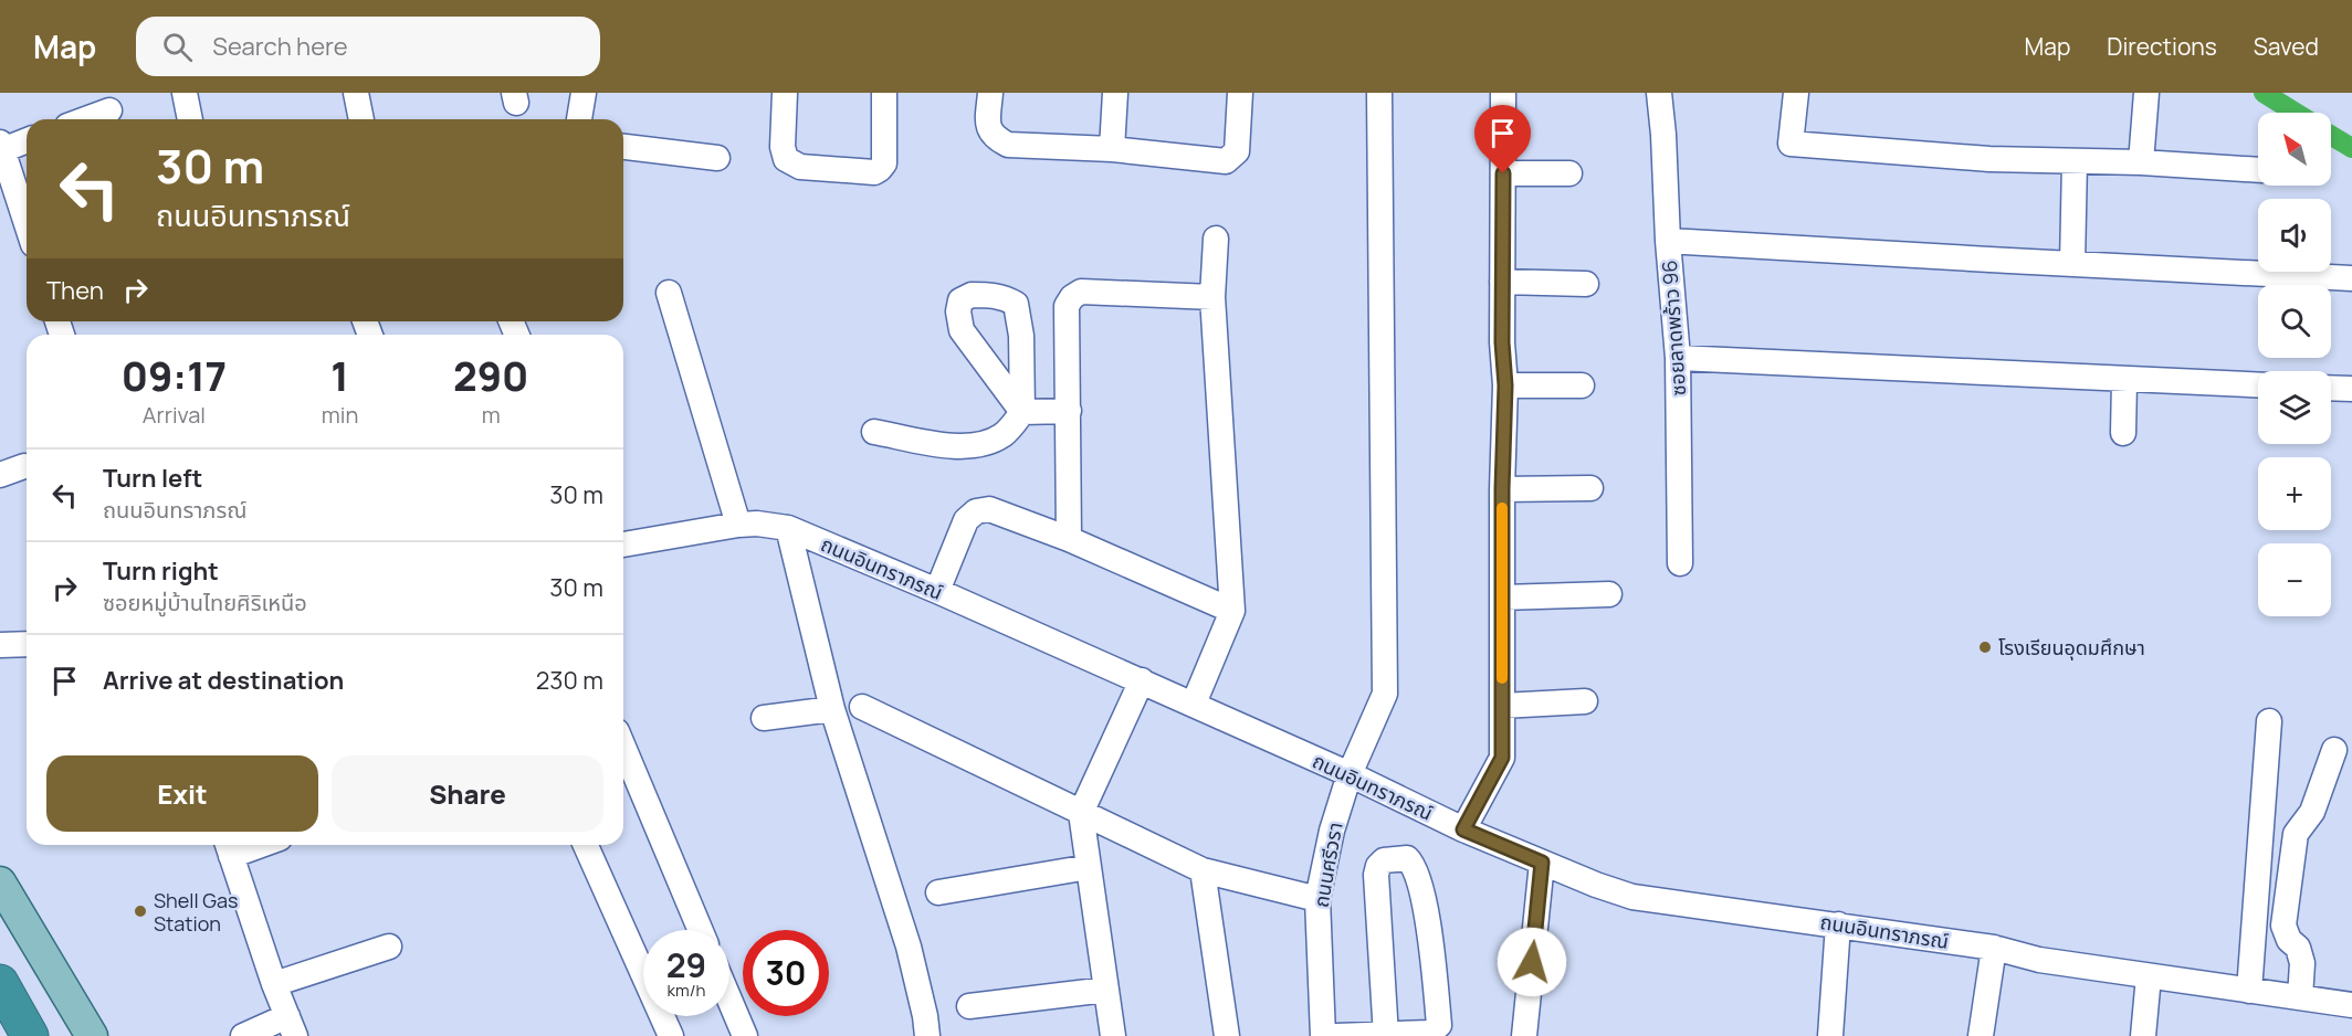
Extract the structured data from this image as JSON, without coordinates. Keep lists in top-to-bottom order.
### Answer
{
  "streets": {
    "street": ["ซอยลาดพร้าว 96", "ถนนอินทราภรณ์", "ถนนศรีวรา"]
  },
  "crossings": [
    ["ถนนอินทราภรณ์", "ถนนศรีวรา"]
  ],
  "places": ["โรงเรียนอุดมศึกษา", "Shell Gas Station"],
  "north": "top left",
  "page": {
    "header": "Map",
    "search": "Search here",
    "nav": ["Map", "Directions", "Saved"],
    "map_buttons": ["+", "−"],
    "turn": ["30 m", "ถนนอินทราภรณ์"],
    "then": "Then",
    "eta": [
      "09:17",
      "Arrival",
      "1",
      "min",
      "290",
      "m"
    ],
    "list": [
      {
        "name": "Turn left",
        "note": "ถนนอินทราภรณ์",
        "value": "30 m"
      },
      {
        "name": "Turn right",
        "note": "ซอยหมู่บ้านไทยศิริเหนือ",
        "value": "30 m"
      },
      {
        "name": "Arrive at destination",
        "value": "230 m"
      }
    ],
    "buttons": ["Exit", "Share"],
    "speed": "29 km/h",
    "limit": "30"
  }
}
